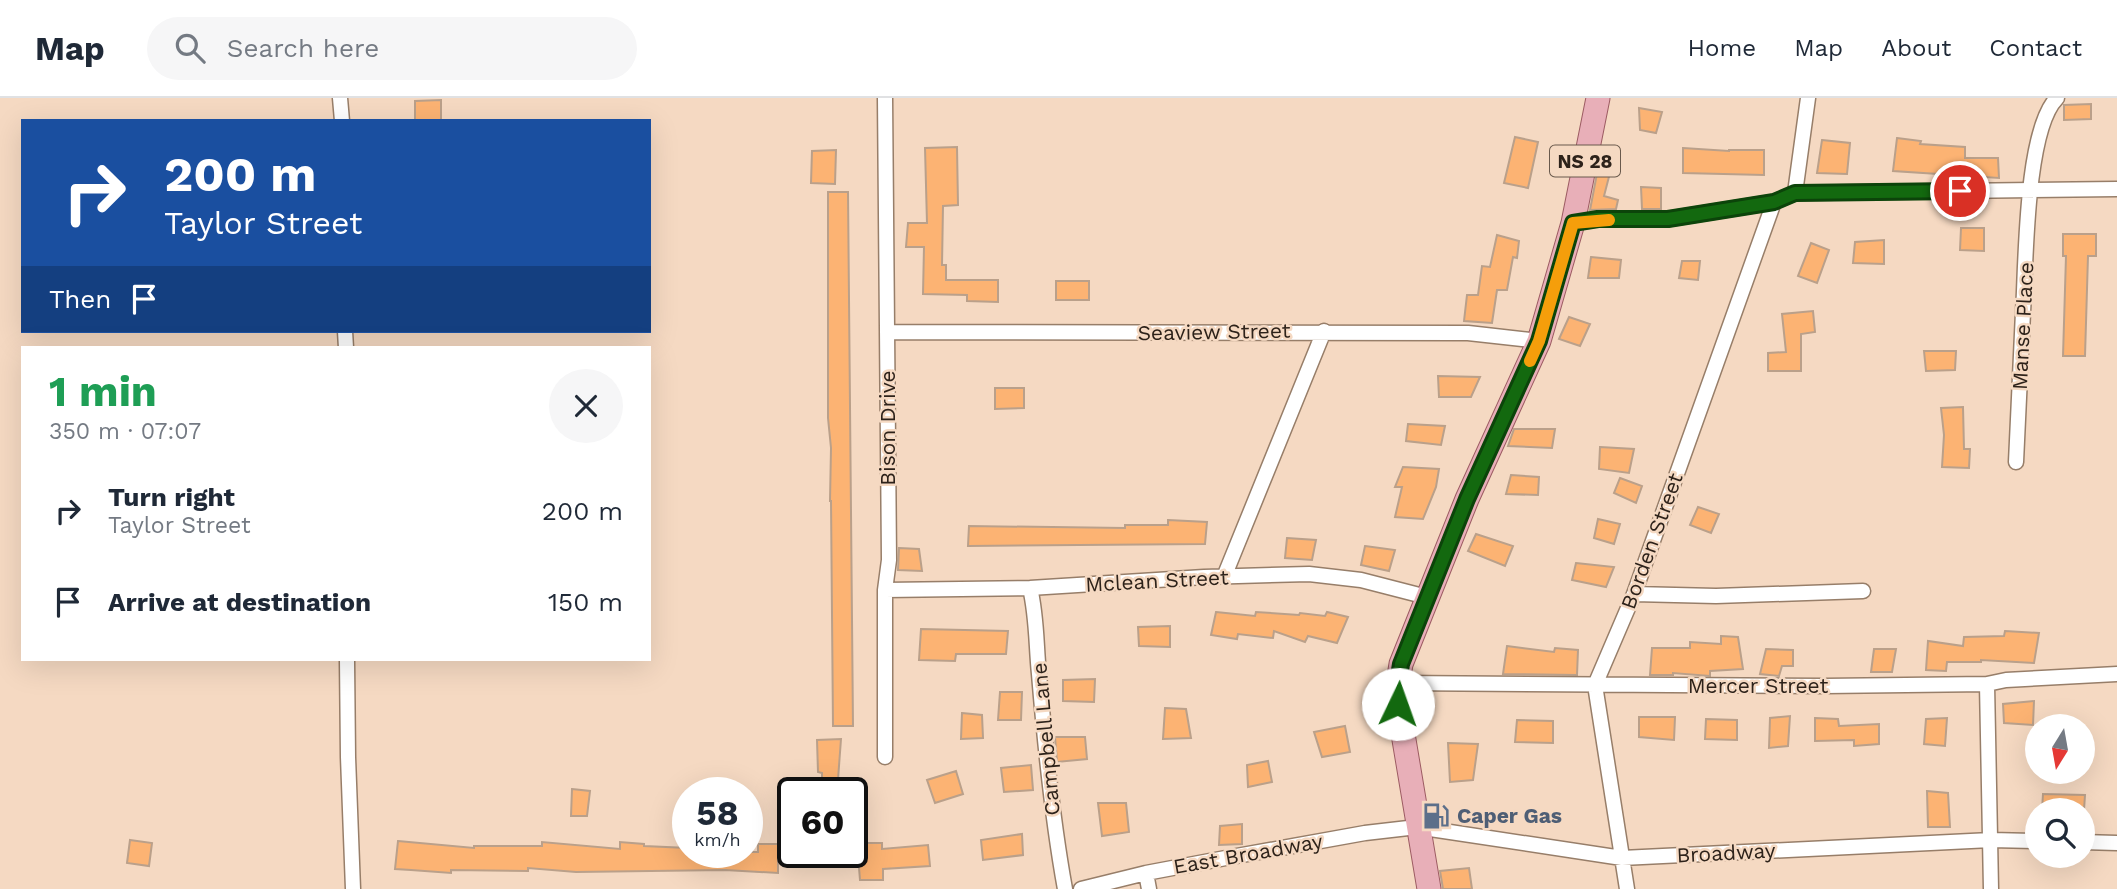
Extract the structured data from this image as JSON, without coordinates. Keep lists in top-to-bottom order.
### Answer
{
  "streets": {
    "main road": ["NS 28"],
    "street": [
      "Manse Place",
      "Seaview Street",
      "Bison Drive",
      "Borden Street",
      "Mclean Street",
      "Mercer Street",
      "Campbell Lane",
      "Broadway",
      "East Broadway"
    ]
  },
  "crossings": [
    ["NS 28", "Seaview Street"],
    ["NS 28", "Mclean Street"],
    ["NS 28", "Mercer Street"],
    ["NS 28", "Broadway"],
    ["NS 28", "East Broadway"],
    ["Seaview Street", "Bison Drive"],
    ["Bison Drive", "Mclean Street"],
    ["Borden Street", "Mercer Street"],
    ["Mclean Street", "Campbell Lane"],
    ["Broadway", "East Broadway"]
  ],
  "places": {
    "fuel station": ["Caper Gas"]
  },
  "north": "bottom",
  "page": {
    "header": "Map",
    "search": "Search here",
    "nav": [
      "Home",
      "Map",
      "About",
      "Contact"
    ],
    "turn": ["200 m", "Taylor Street"],
    "then": "Then",
    "heading": ["1 min", "350 m · 07:07"],
    "list": [
      {
        "name": "Turn right",
        "note": "Taylor Street",
        "value": "200 m"
      },
      {
        "name": "Arrive at destination",
        "value": "150 m"
      }
    ],
    "speed": "58 km/h",
    "limit": "60"
  }
}
